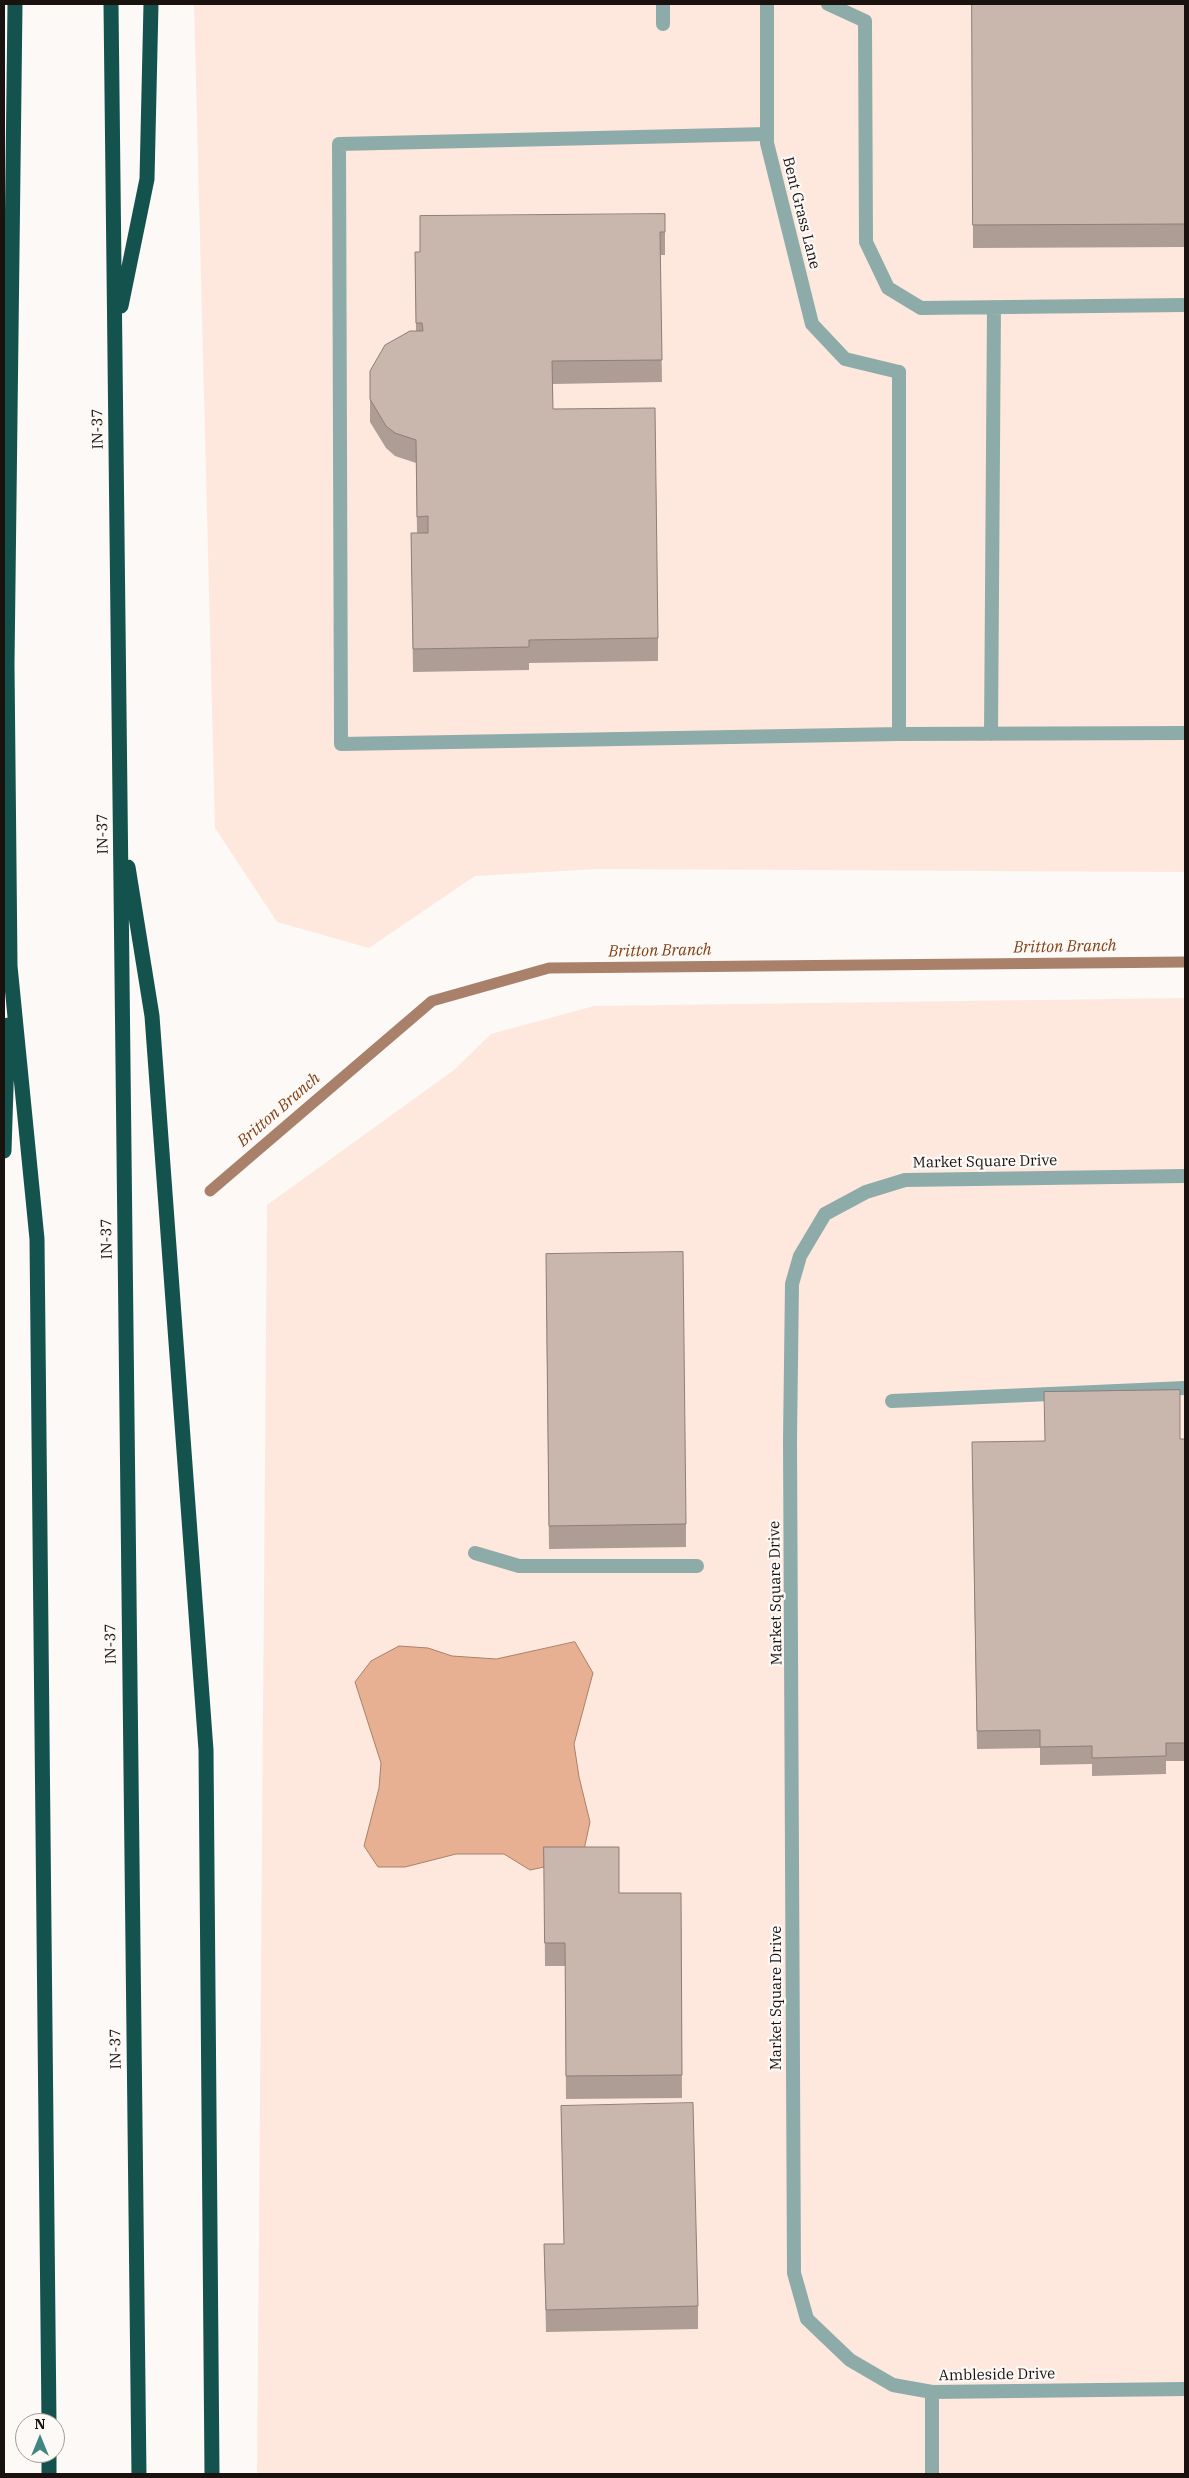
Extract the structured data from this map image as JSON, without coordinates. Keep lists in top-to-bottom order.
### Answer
{
  "streets": {
    "highway": ["IN-37"],
    "street": ["Bent Grass Lane", "Market Square Drive", "Ambleside Drive"]
  },
  "crossings": [
    ["Market Square Drive", "Ambleside Drive"]
  ],
  "water": ["Britton Branch"],
  "north": "top"
}
